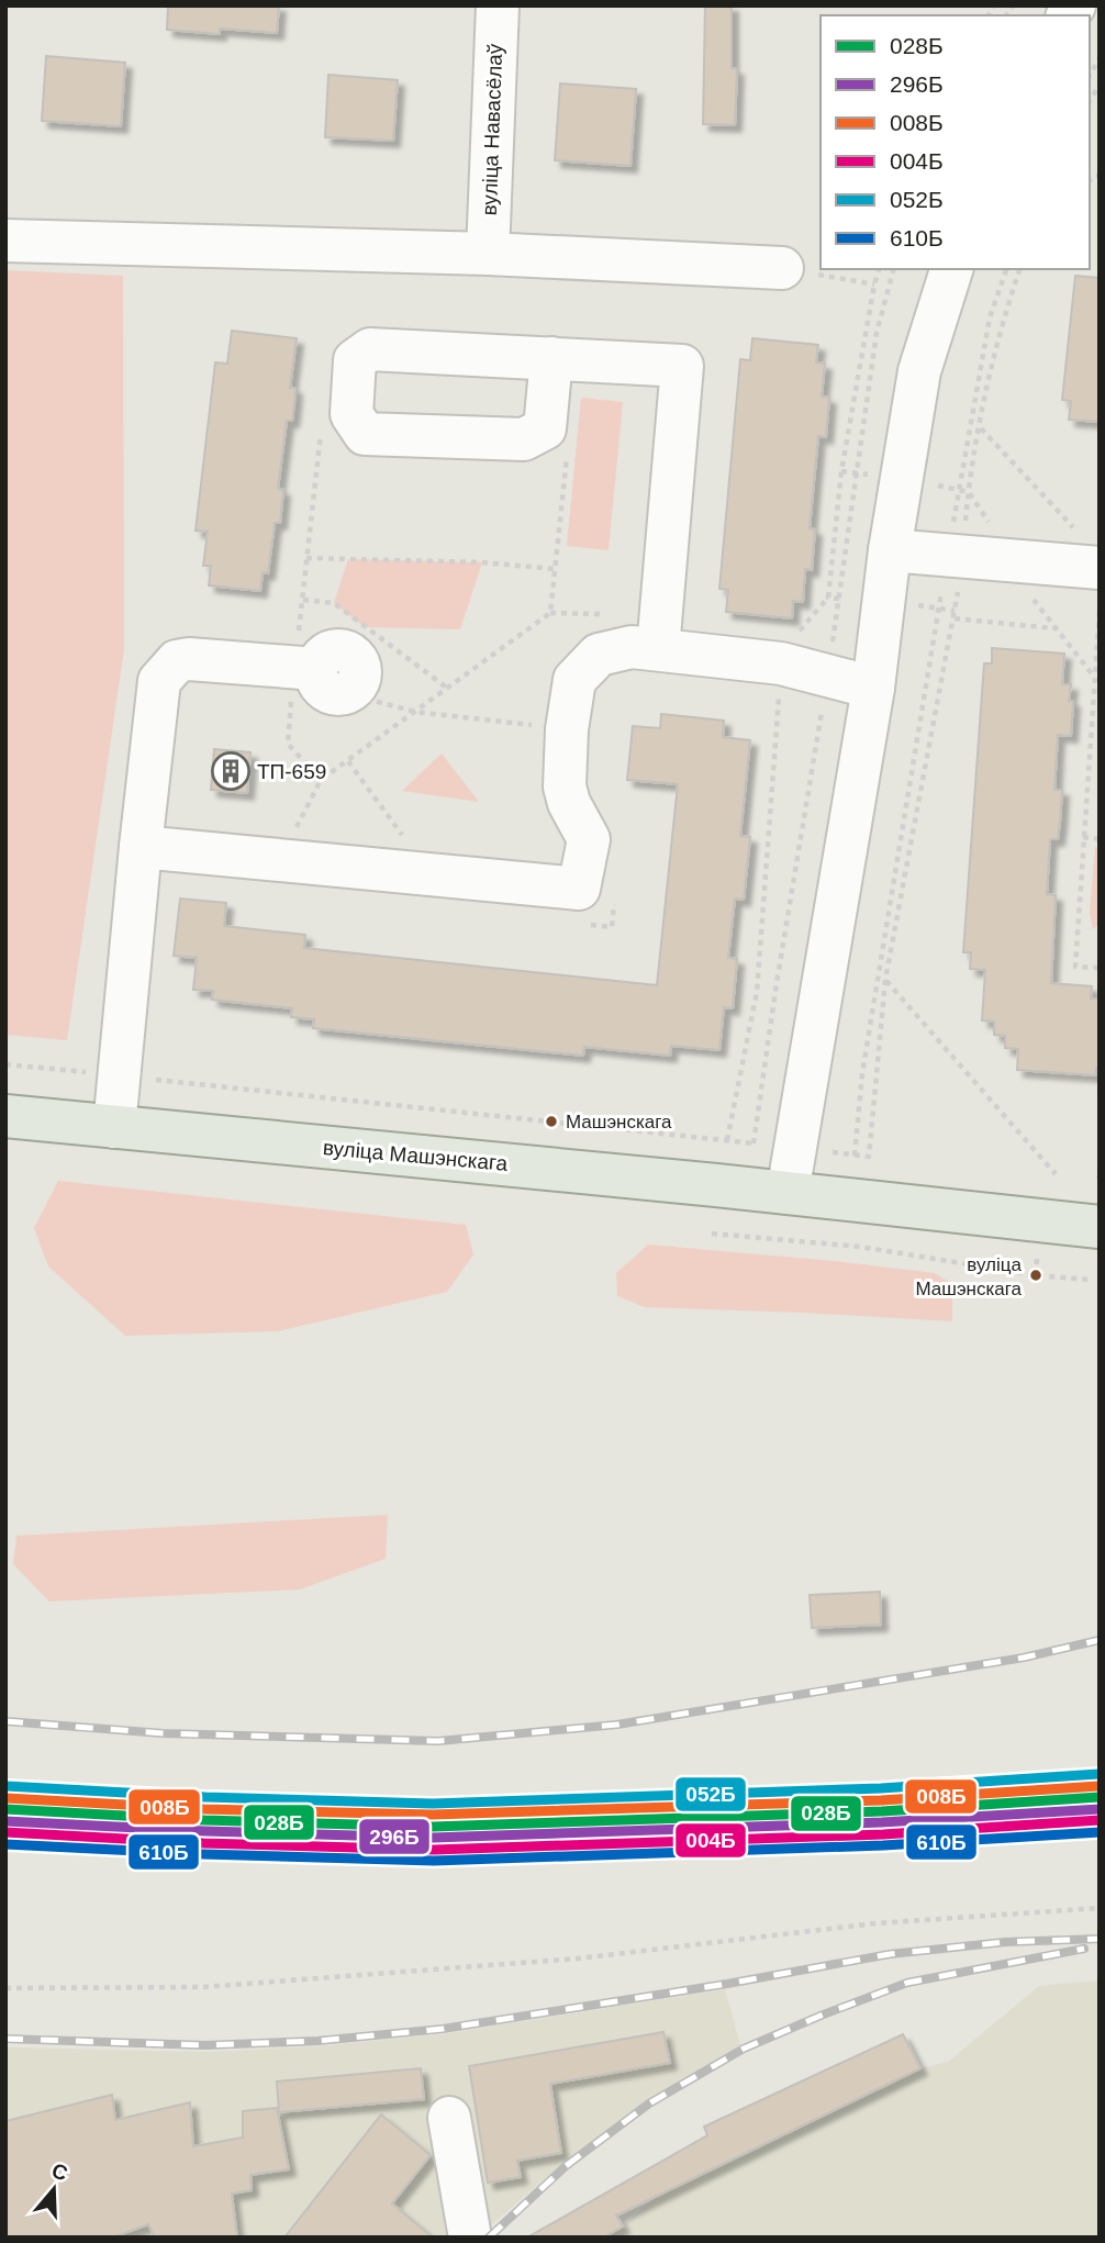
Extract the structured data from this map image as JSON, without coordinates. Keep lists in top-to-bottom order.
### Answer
{
  "streets": {
    "main road": ["вуліца Машэнскага"],
    "street": ["вуліца Навасёлаў"]
  },
  "places": {
    "building": ["ТП-659"],
    "other": ["Машэнскага", "вуліца Машэнскага"]
  },
  "lines": [
    "transit line 052Б",
    "transit line 008Б",
    "transit line 028Б",
    "transit line 296Б",
    "transit line 004Б",
    "transit line 610Б"
  ],
  "legend": [
    "028Б",
    "296Б",
    "008Б",
    "004Б",
    "052Б",
    "610Б"
  ],
  "north": "top"
}
